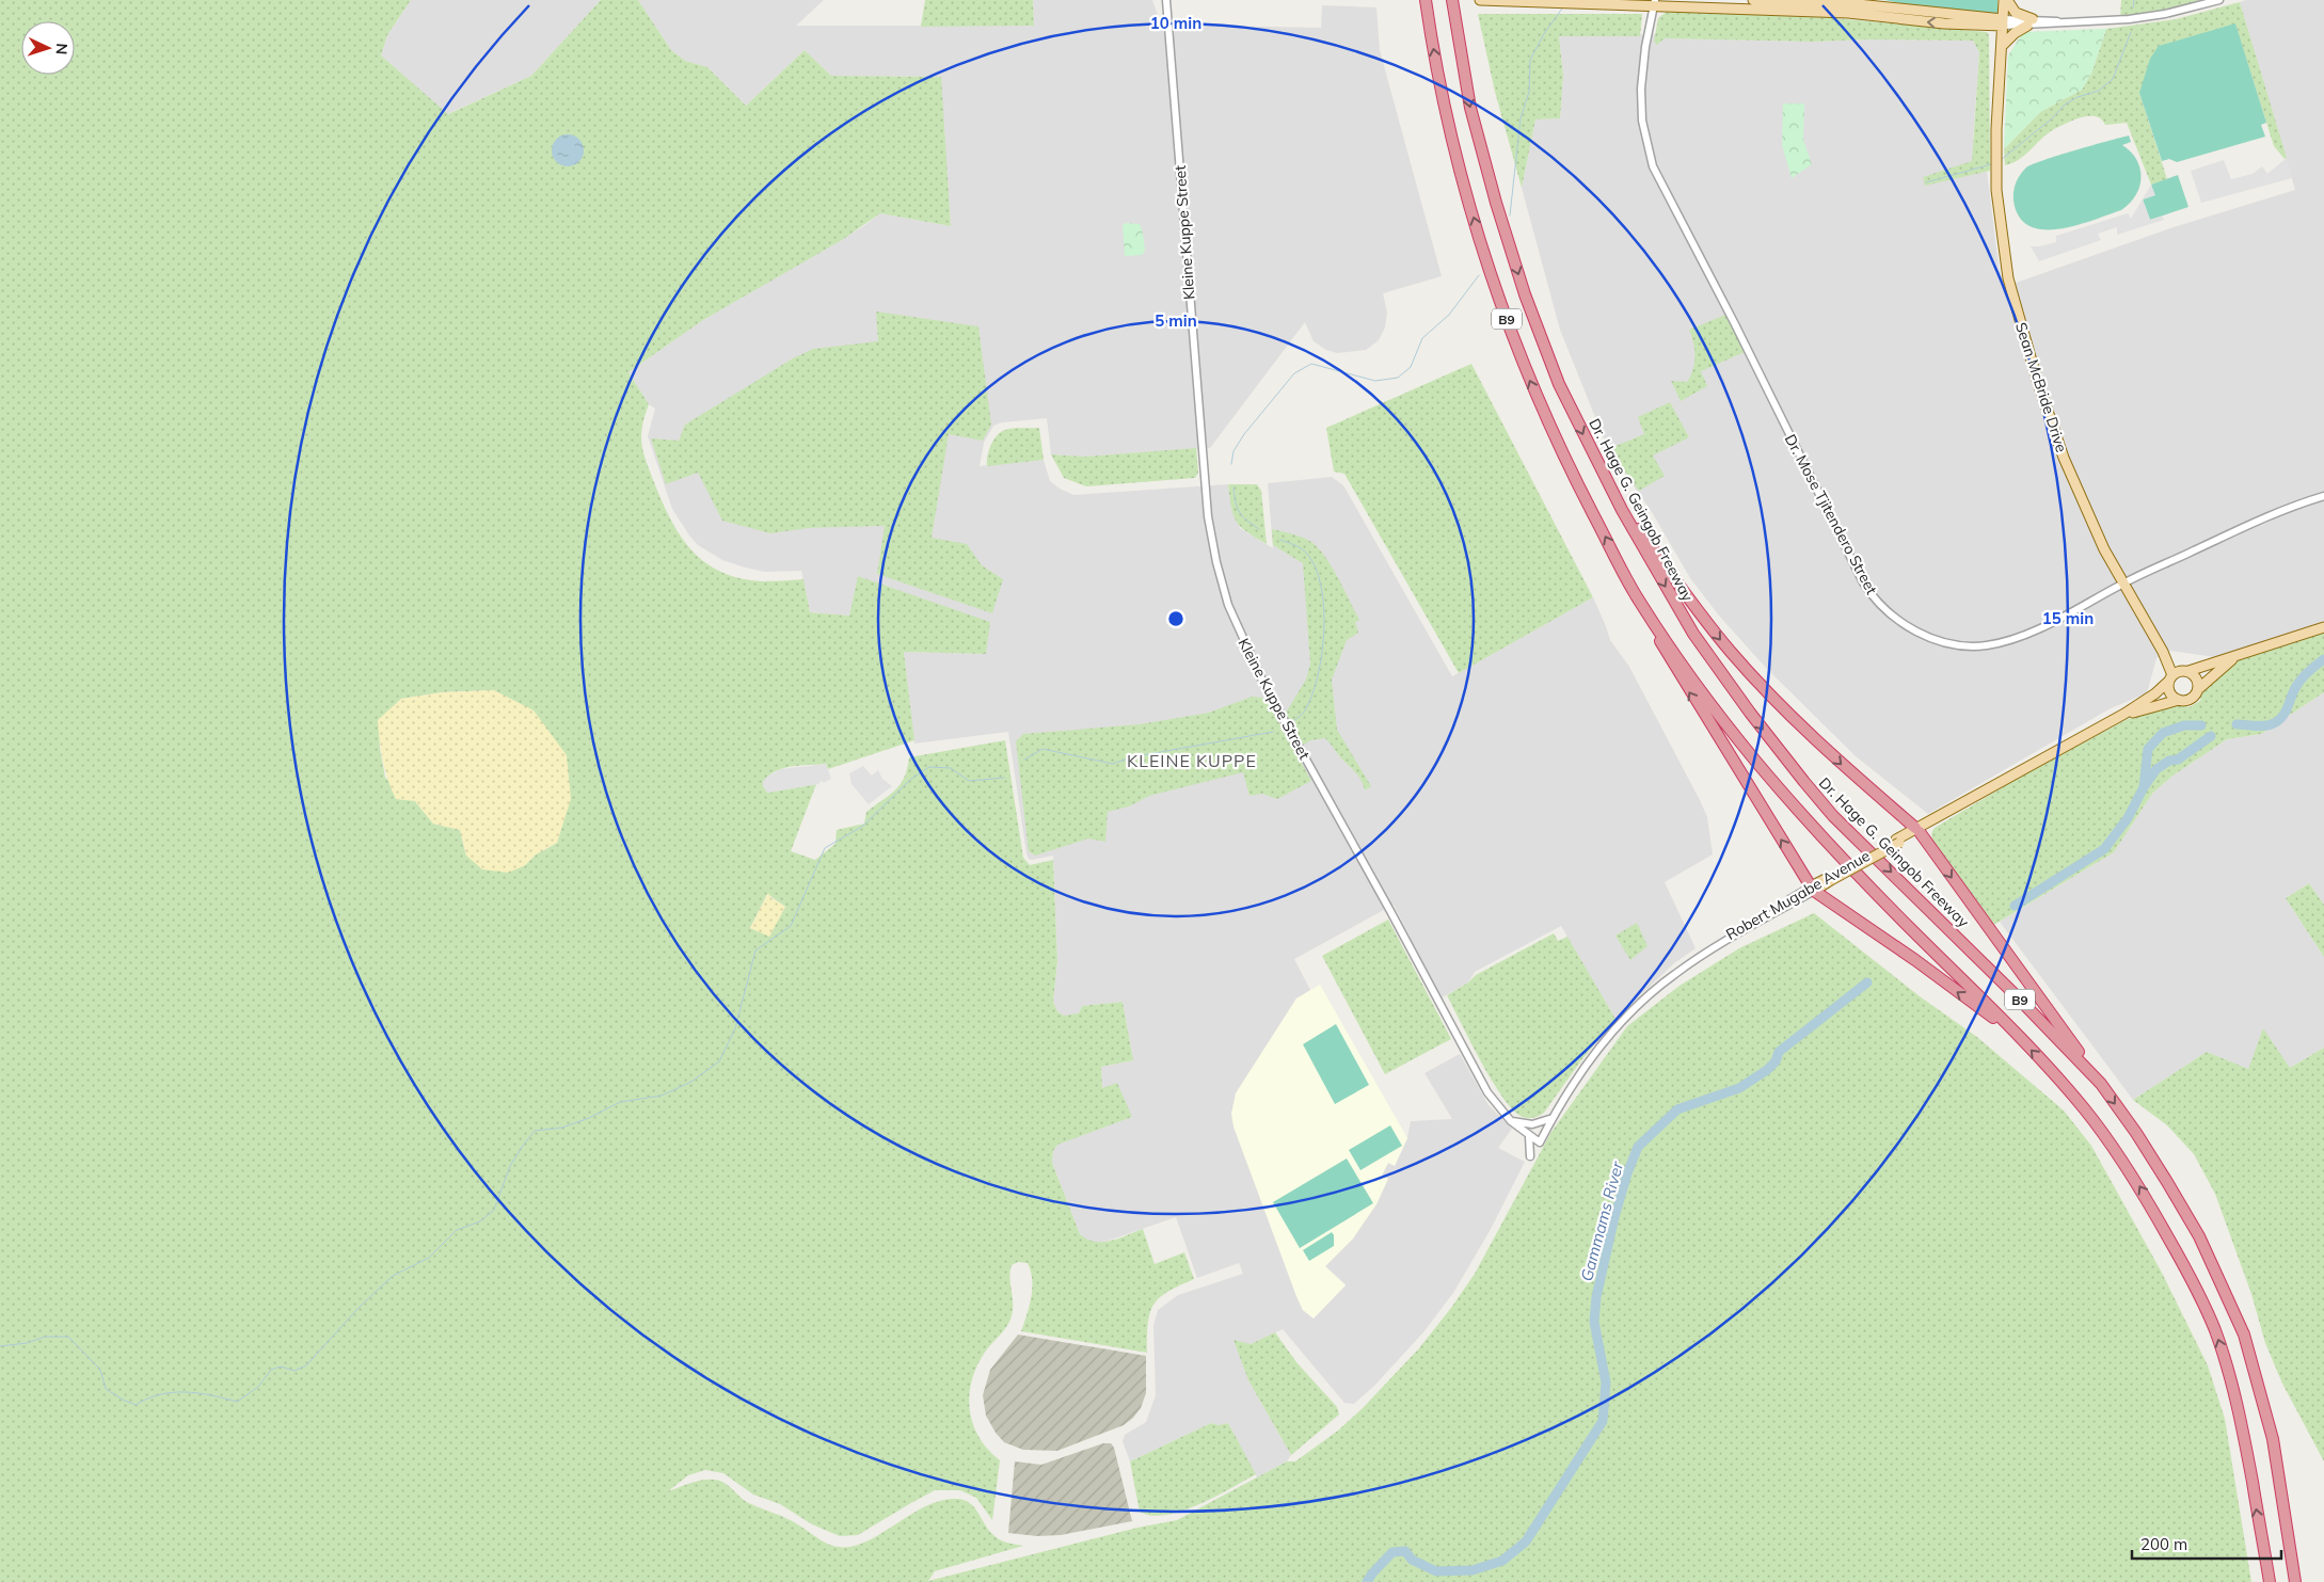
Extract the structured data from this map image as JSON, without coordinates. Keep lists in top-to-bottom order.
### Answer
{
  "streets": {
    "highway": ["B9", "Dr. Hage G. Geingob Freeway"],
    "main road": ["Sean McBride Drive", "Robert Mugabe Avenue"],
    "street": ["Kleine Kuppe Street", "Dr. Mose Tjitendero Street"]
  },
  "crossings": [
    ["Kleine Kuppe Street", "Robert Mugabe Avenue"],
    ["Sean McBride Drive", "Dr. Mose Tjitendero Street"],
    ["Sean McBride Drive", "Robert Mugabe Avenue"]
  ],
  "districts": ["KLEINE KUPPE"],
  "water": ["Gammams River"],
  "scale_bar": "200 m",
  "north": "right",
  "rings": ["10 min", "5 min", "15 min"]
}
